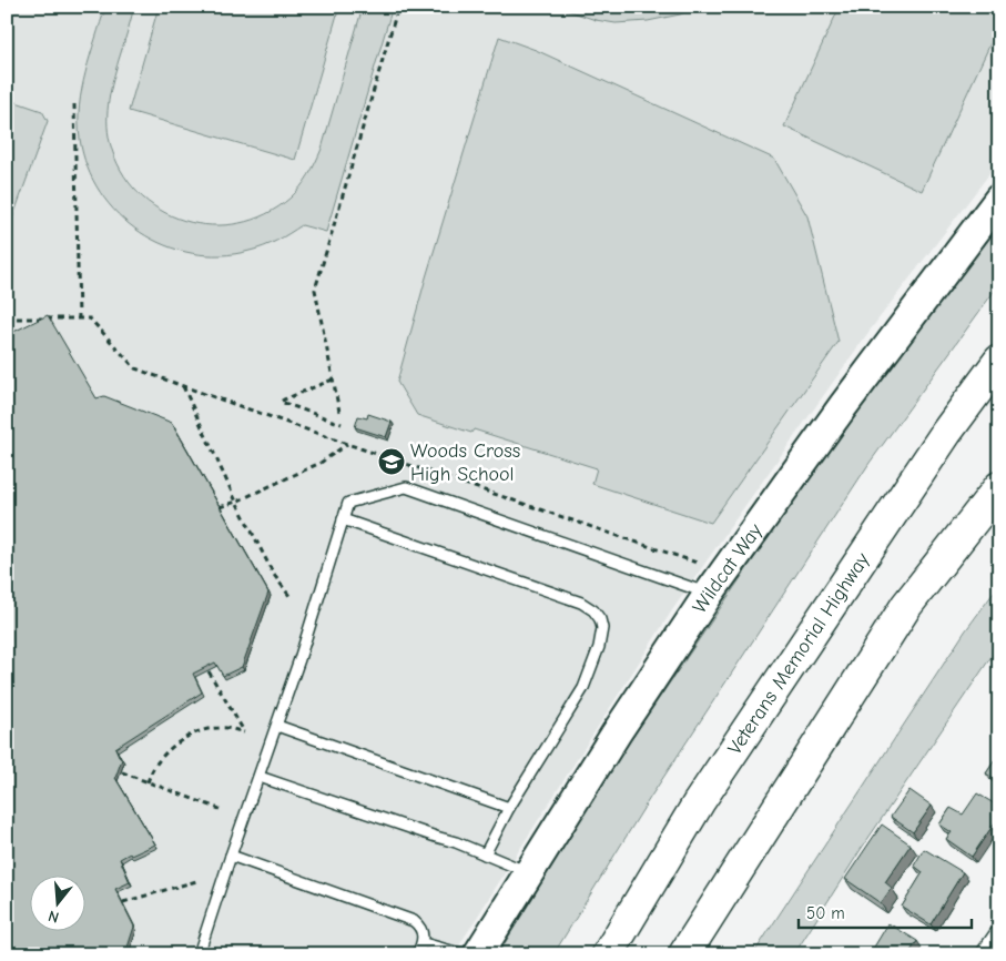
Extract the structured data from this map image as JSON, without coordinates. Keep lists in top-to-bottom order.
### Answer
{
  "streets": {
    "highway": ["Veterans Memorial Highway"],
    "street": ["Wildcat Way"]
  },
  "places": {
    "school or university": ["Woods Cross High School"]
  },
  "scale_bar": "50 m",
  "north": "bottom"
}
